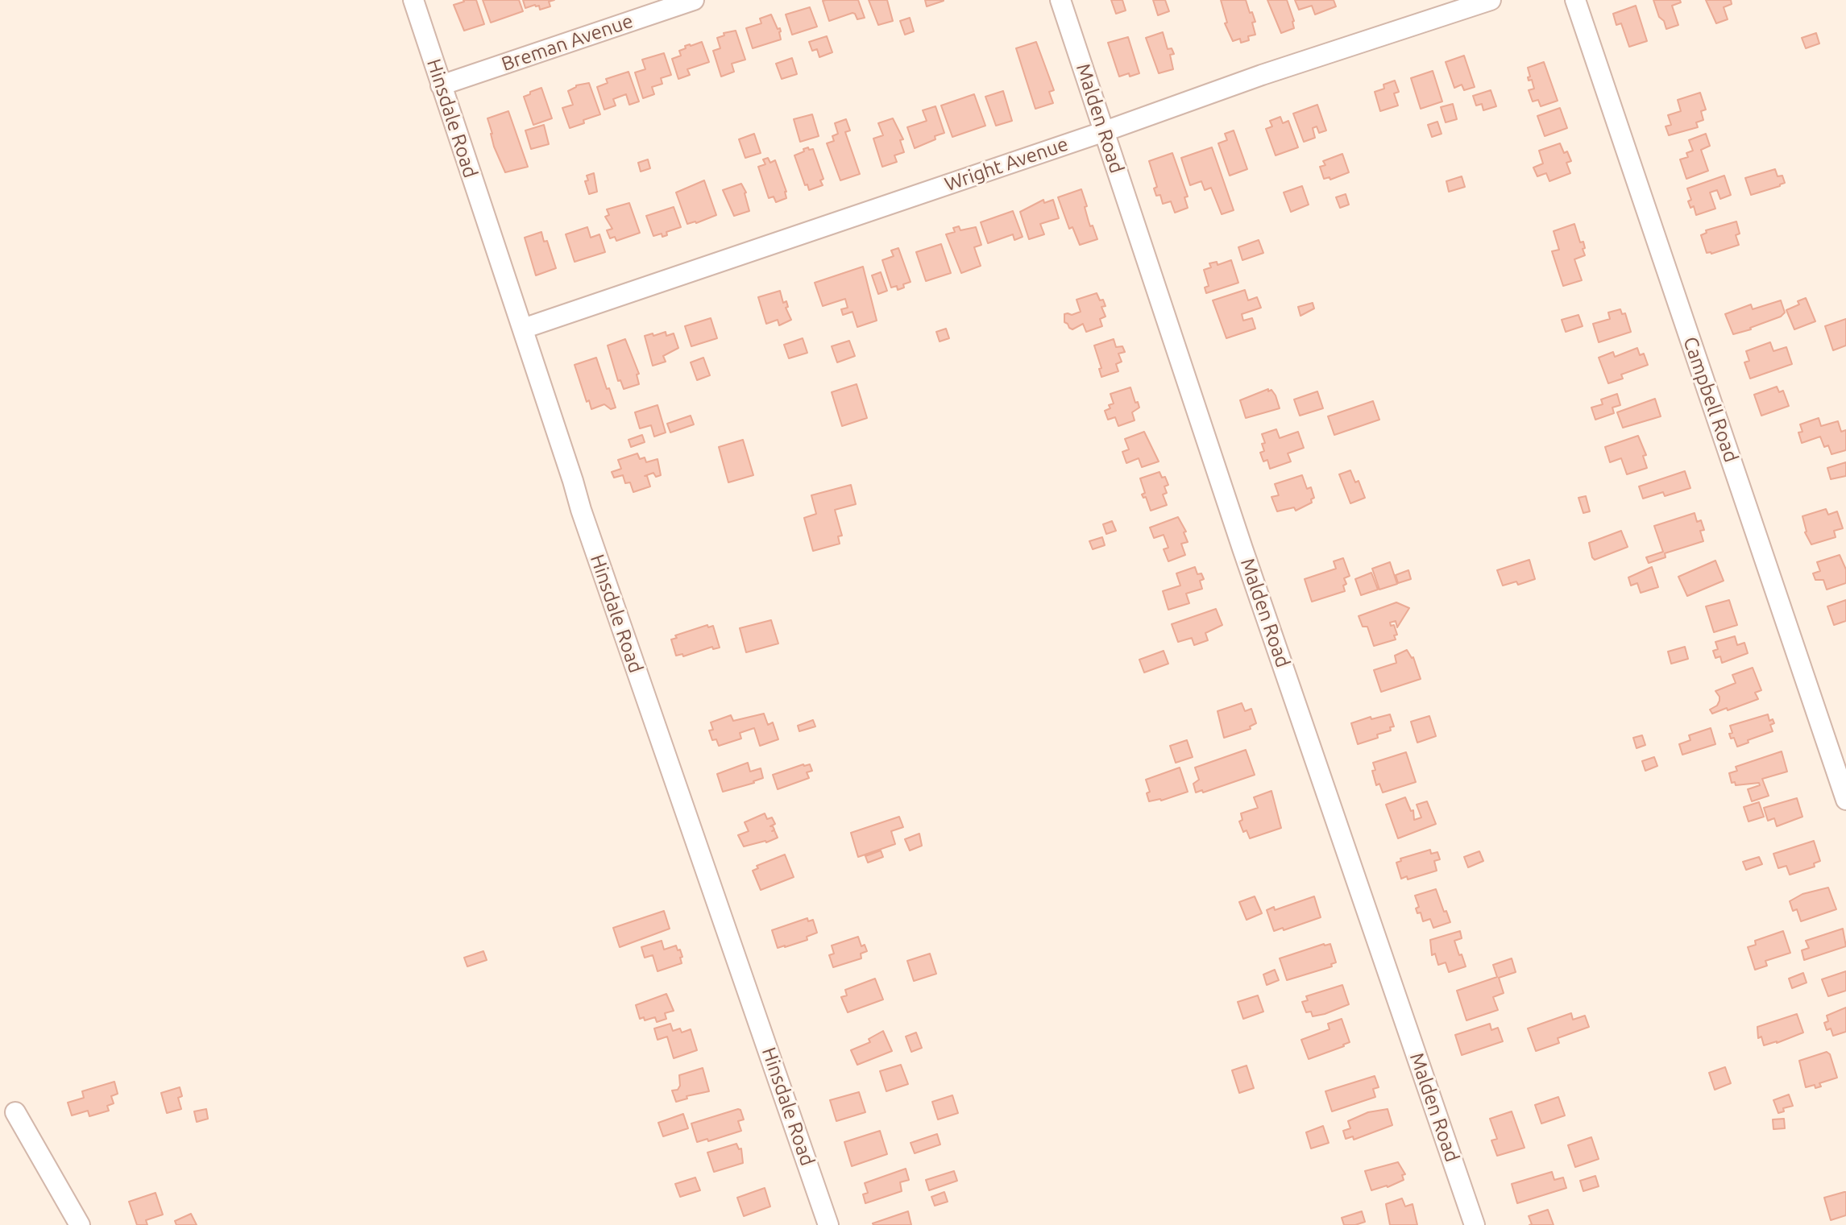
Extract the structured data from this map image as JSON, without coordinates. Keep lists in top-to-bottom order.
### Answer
{
  "streets": {
    "street": [
      "Breman Avenue",
      "Hinsdale Road",
      "Malden Road",
      "Wright Avenue",
      "Campbell Road"
    ]
  },
  "crossings": [
    ["Breman Avenue", "Hinsdale Road"],
    ["Hinsdale Road", "Wright Avenue"],
    ["Malden Road", "Wright Avenue"]
  ]
}
